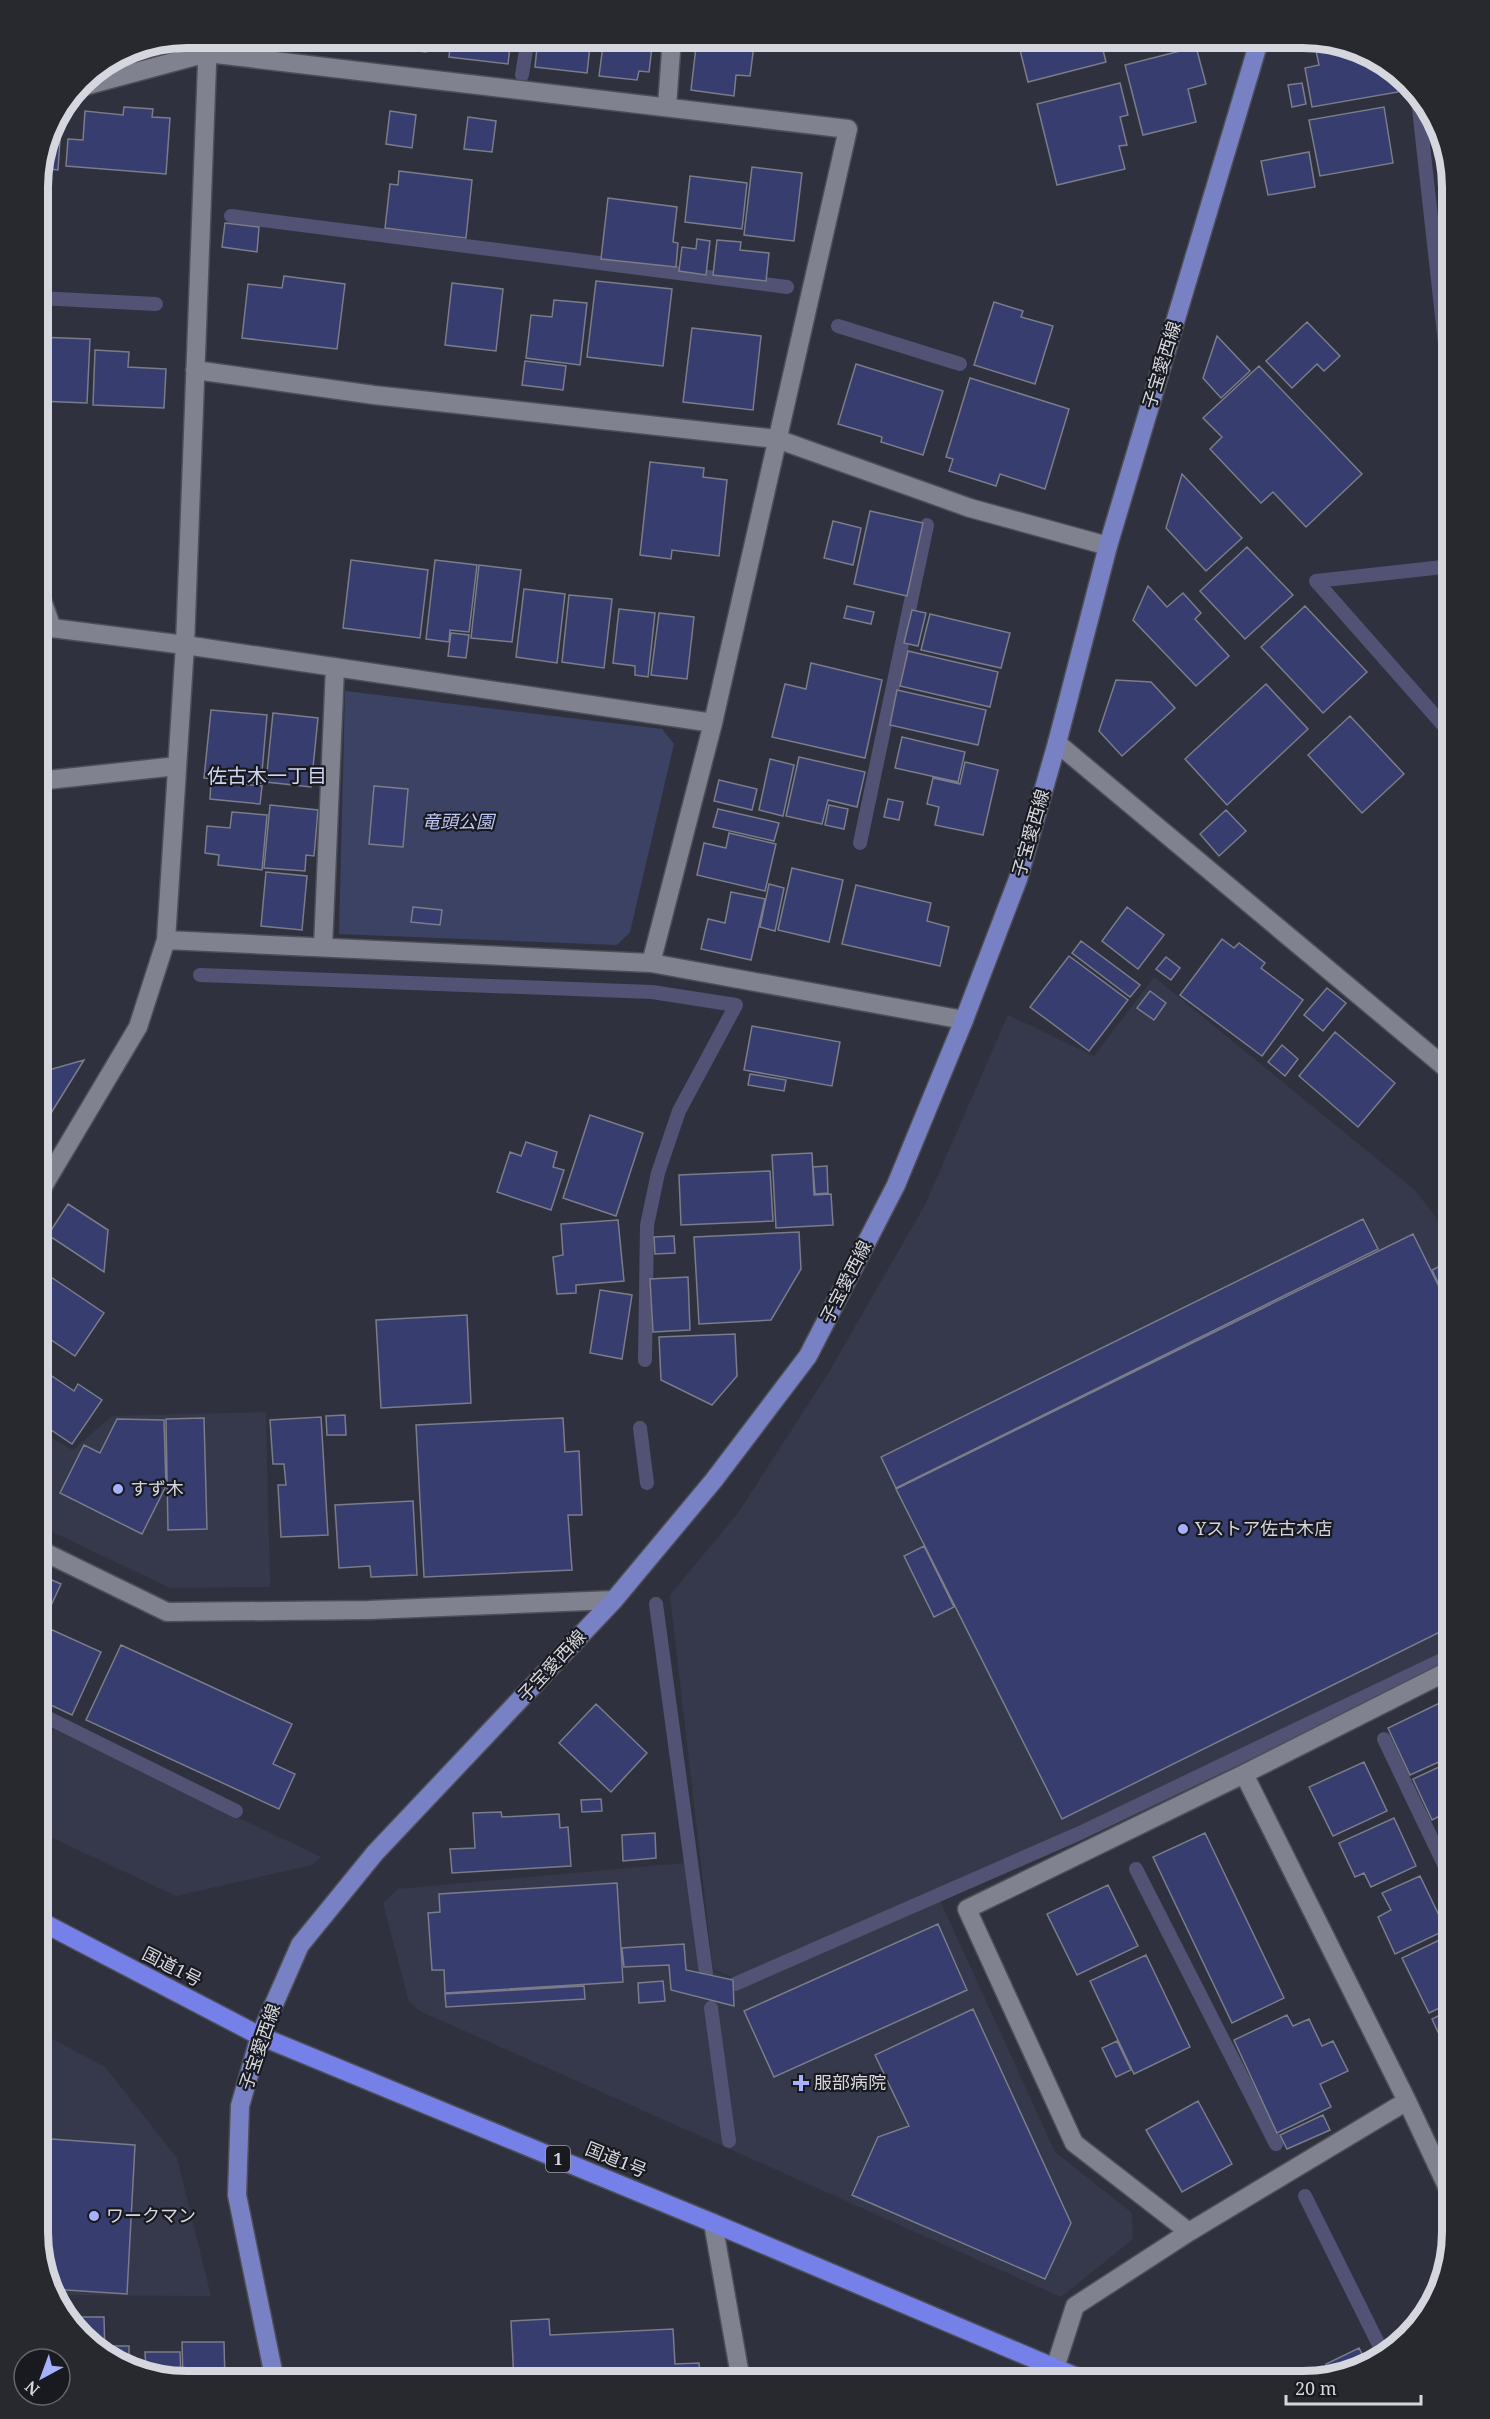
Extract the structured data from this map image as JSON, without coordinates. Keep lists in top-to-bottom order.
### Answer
{
  "streets": {
    "highway": ["国道1号", "1"],
    "main road": ["子宝愛西線"]
  },
  "crossings": [
    ["子宝愛西線", "国道1号"]
  ],
  "districts": ["佐古木一丁目"],
  "parks": ["竜頭公園"],
  "places": {
    "other": ["すず木", "Yストア佐古木店", "ワークマン"],
    "health": ["服部病院"]
  },
  "scale_bar": "20 m",
  "north": "bottom left"
}
